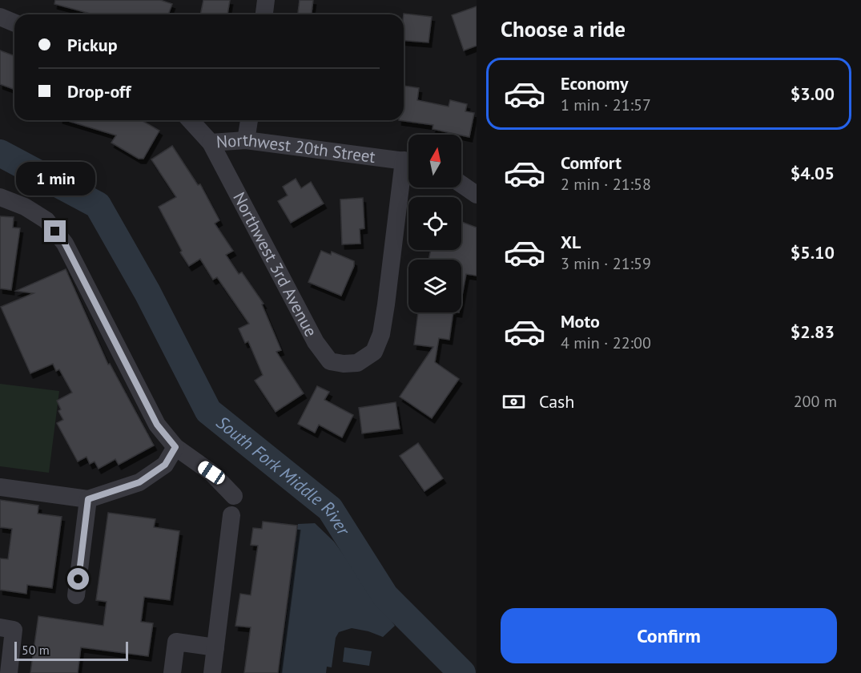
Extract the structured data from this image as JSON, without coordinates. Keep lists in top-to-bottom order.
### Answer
{
  "streets": {
    "street": ["Northwest 20th Street", "Northwest 3rd Avenue"]
  },
  "crossings": [
    ["Northwest 20th Street", "Northwest 3rd Avenue"]
  ],
  "water": ["South Fork Middle River"],
  "scale_bar": "50 m",
  "north": "top",
  "page": {
    "heading": "Choose a ride",
    "banner": ["Pickup", "Drop-off"],
    "list": [
      {
        "name": "Economy",
        "note": "1 min · 21:57",
        "value": "$3.00"
      },
      {
        "name": "Comfort",
        "note": "2 min · 21:58",
        "value": "$4.05"
      },
      {
        "name": "XL",
        "note": "3 min · 21:59",
        "value": "$5.10"
      },
      {
        "name": "Moto",
        "note": "4 min · 22:00",
        "value": "$2.83"
      }
    ],
    "bubble": "1 min",
    "pay": ["Cash", "200 m"],
    "buttons": "Confirm",
    "scale": "50 m"
  }
}
